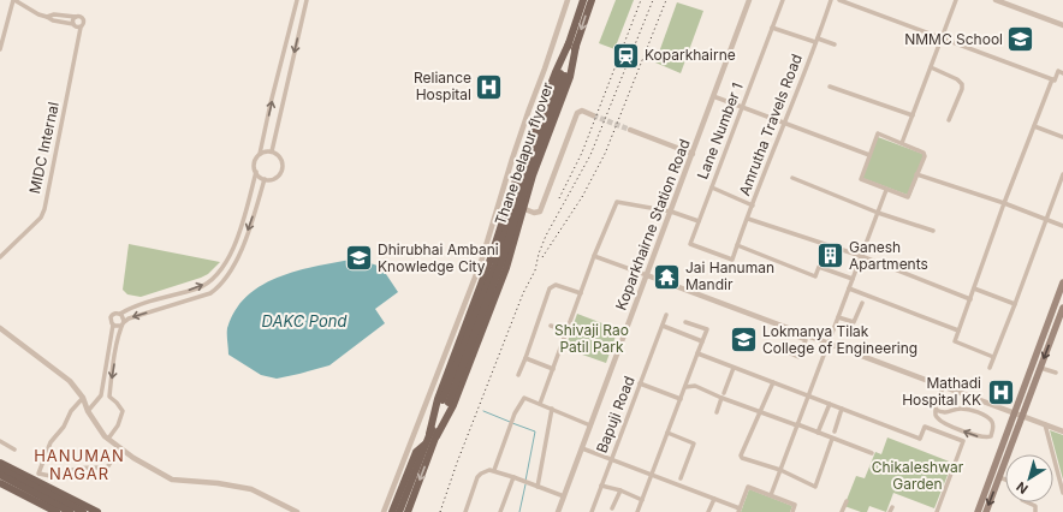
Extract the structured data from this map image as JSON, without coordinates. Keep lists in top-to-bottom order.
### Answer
{
  "streets": {
    "main road": ["Thane belapur flyover"],
    "street": [
      "Amrutha Travels Road",
      "Lane Number 1",
      "MIDC Internal",
      "Koparkhairne Station Road",
      "Bapuji Road"
    ]
  },
  "crossings": [
    ["Amrutha Travels Road", "Lane Number 1"]
  ],
  "districts": ["HANUMAN NAGAR"],
  "water": ["DAKC Pond"],
  "parks": ["Shivaji Rao Patil Park", "Chikaleshwar Garden"],
  "places": {
    "school or university": ["NMMC School", "Dhirubhai Ambani Knowledge City", "Lokmanya Tilak College of Engineering"],
    "station": ["Koparkhairne"],
    "hospital": ["Reliance Hospital", "Mathadi Hospital KK"],
    "building": ["Ganesh Apartments"],
    "temple": ["Jai Hanuman Mandir"]
  },
  "north": "bottom left"
}
